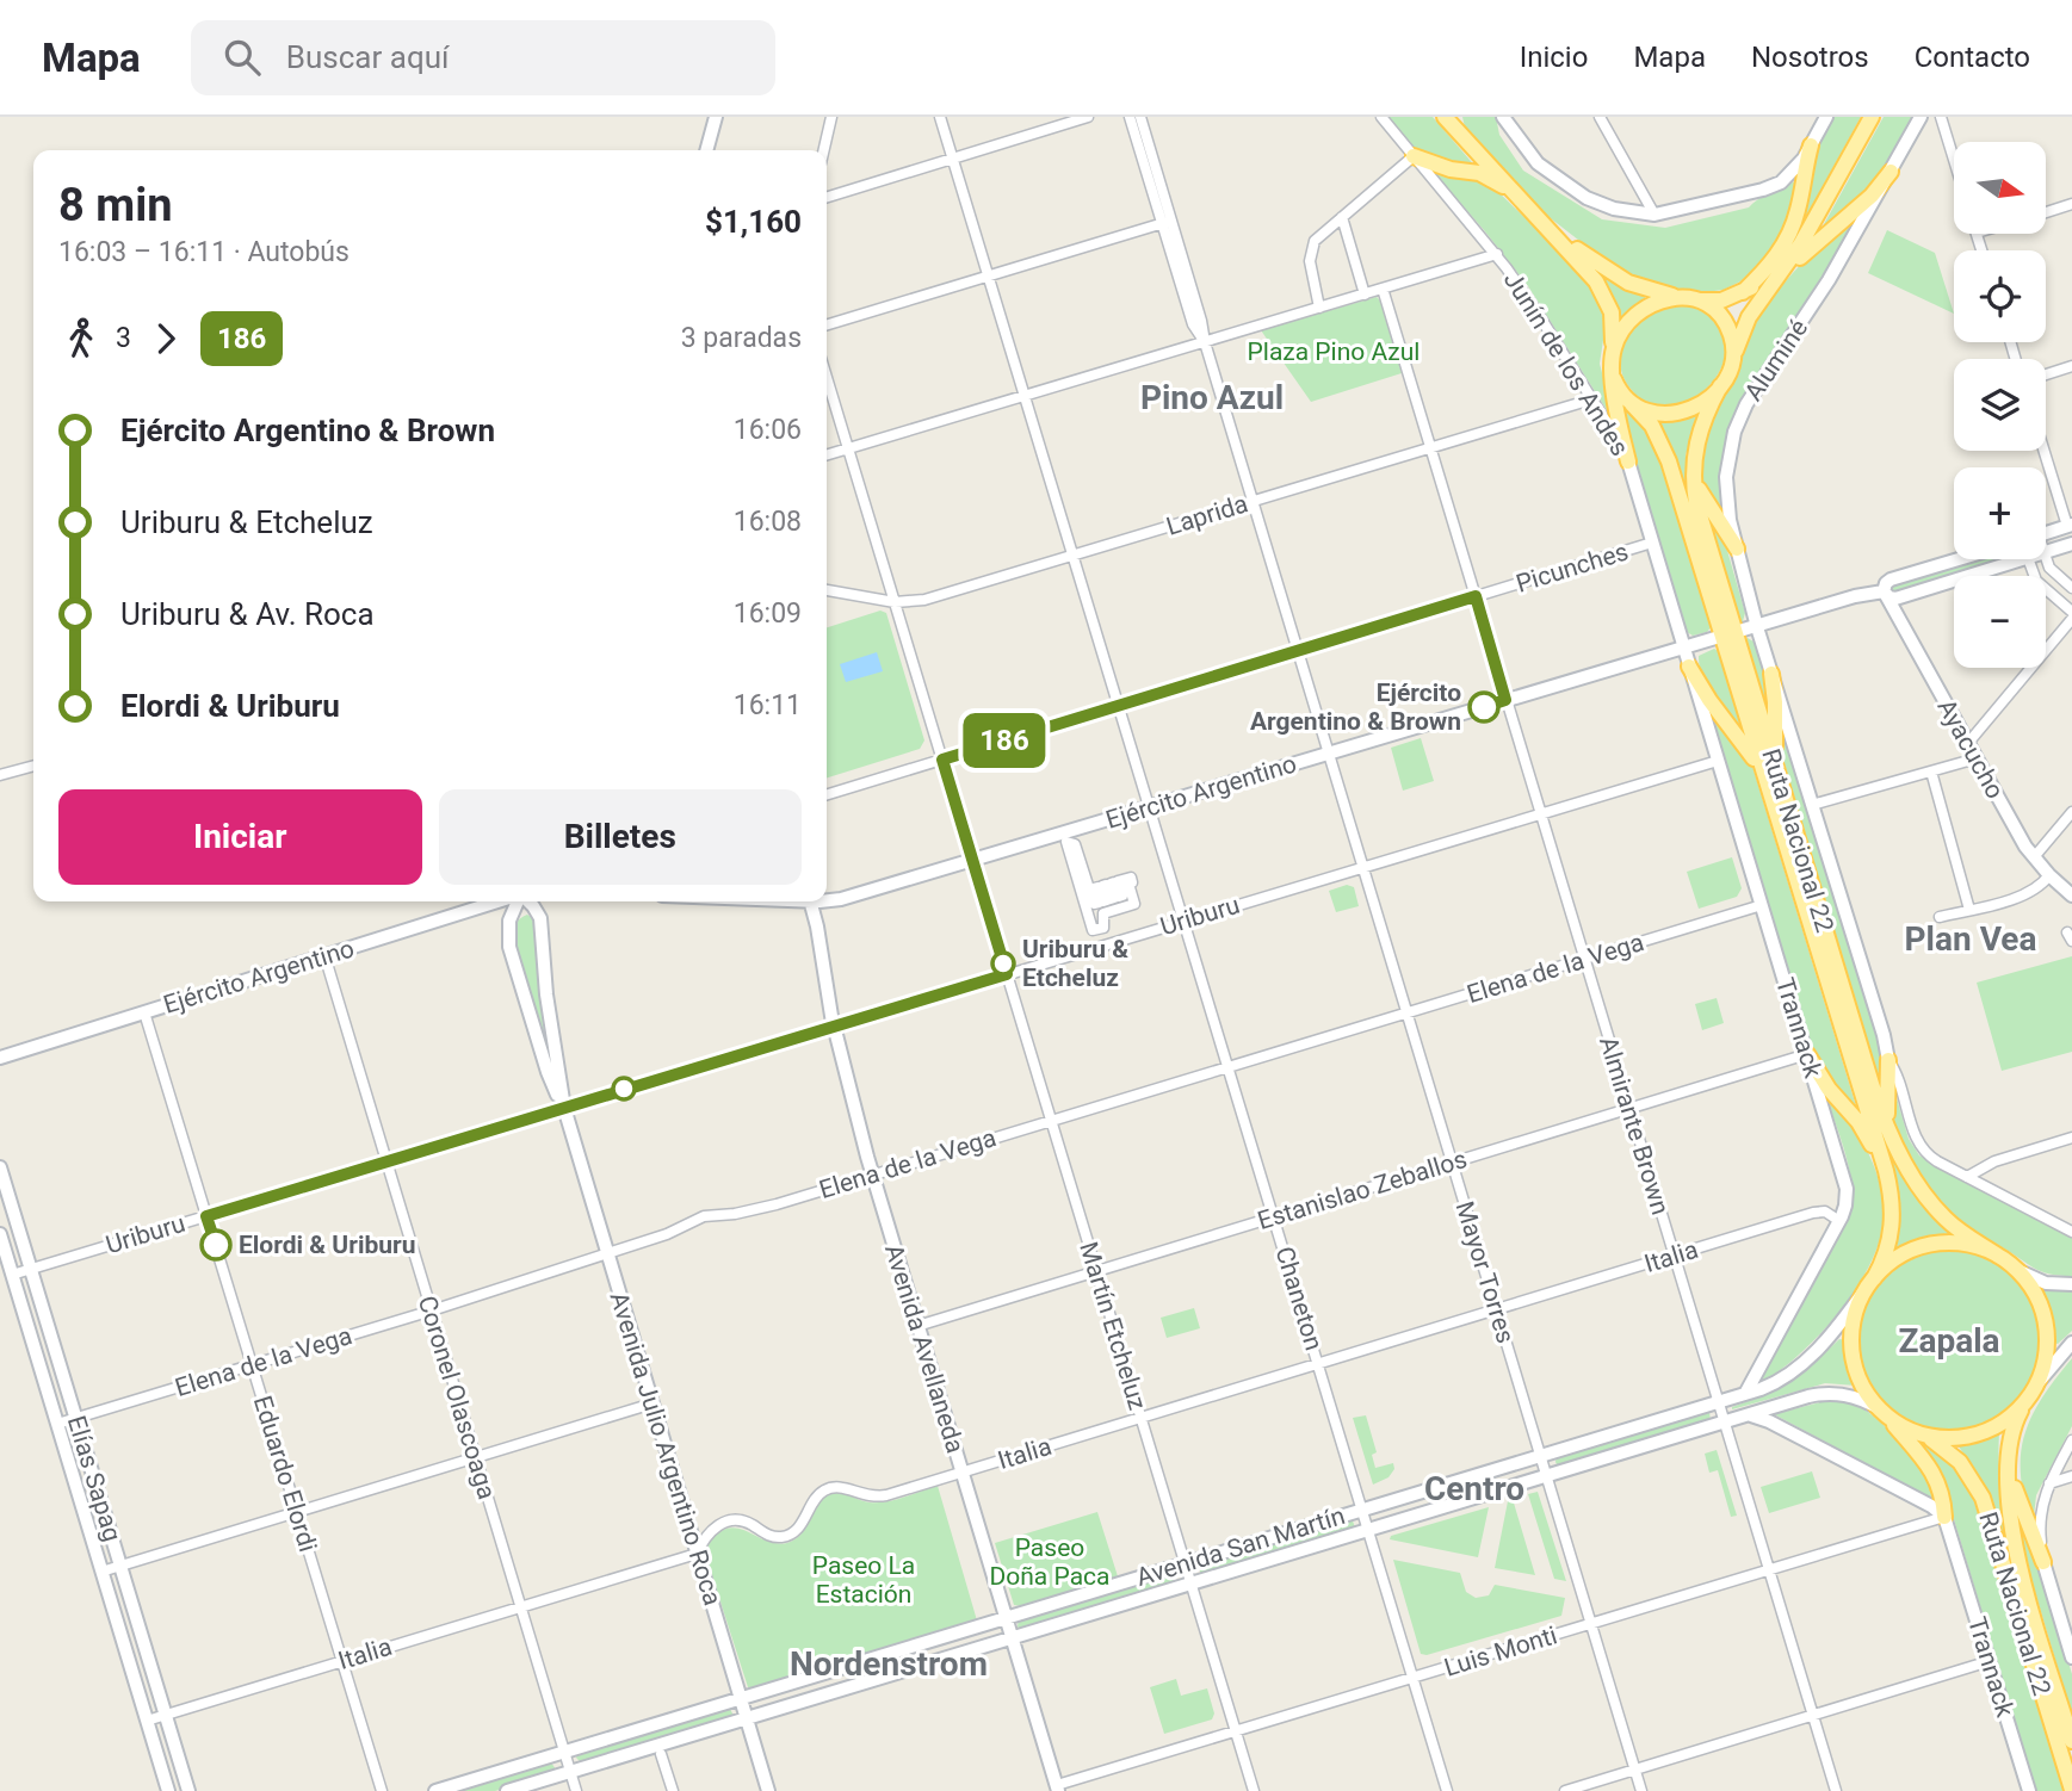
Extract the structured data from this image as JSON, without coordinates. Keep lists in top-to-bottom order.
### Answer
{
  "streets": {
    "main road": [
      "Aluminé",
      "Junín de los Andes",
      "Ayacucho",
      "Ejército Argentino",
      "Ruta Nacional 22",
      "Trannack",
      "Avenida Avellaneda",
      "Avenida Julio Argentino Roca",
      "Elías Sapag",
      "Avenida San Martín"
    ],
    "street": [
      "Laprida",
      "Picunches",
      "Uriburu",
      "Elena de la Vega",
      "Almirante Brown",
      "Estanislao Zeballos",
      "Italia",
      "Mayor Torres",
      "Chaneton",
      "Martín Etcheluz",
      "Coronel Olascoaga",
      "Eduardo Elordi",
      "Luis Monti"
    ]
  },
  "crossings": [
    ["Aluminé", "Ejército Argentino"],
    ["Junín de los Andes", "Laprida"],
    ["Junín de los Andes", "Picunches"],
    ["Junín de los Andes", "Ejército Argentino"],
    ["Junín de los Andes", "Trannack"],
    ["Laprida", "Almirante Brown"],
    ["Laprida", "Mayor Torres"],
    ["Laprida", "Chaneton"],
    ["Laprida", "Martín Etcheluz"],
    ["Picunches", "Almirante Brown"],
    ["Picunches", "Mayor Torres"],
    ["Picunches", "Chaneton"],
    ["Picunches", "Martín Etcheluz"],
    ["Ayacucho", "Ejército Argentino"],
    ["Ejército Argentino", "Ruta Nacional 22"],
    ["Ejército Argentino", "Trannack"],
    ["Ejército Argentino", "Almirante Brown"],
    ["Ejército Argentino", "Mayor Torres"],
    ["Ejército Argentino", "Chaneton"],
    ["Ejército Argentino", "Martín Etcheluz"],
    ["Ejército Argentino", "Coronel Olascoaga"],
    ["Ejército Argentino", "Eduardo Elordi"],
    ["Ruta Nacional 22", "Avenida San Martín"],
    ["Uriburu", "Trannack"],
    ["Uriburu", "Almirante Brown"],
    ["Uriburu", "Mayor Torres"],
    ["Uriburu", "Chaneton"],
    ["Uriburu", "Martín Etcheluz"],
    ["Uriburu", "Avenida Avellaneda"],
    ["Uriburu", "Coronel Olascoaga"],
    ["Uriburu", "Avenida Julio Argentino Roca"],
    ["Uriburu", "Eduardo Elordi"],
    ["Uriburu", "Elías Sapag"],
    ["Elena de la Vega", "Trannack"],
    ["Elena de la Vega", "Almirante Brown"],
    ["Elena de la Vega", "Mayor Torres"],
    ["Elena de la Vega", "Chaneton"],
    ["Elena de la Vega", "Martín Etcheluz"],
    ["Elena de la Vega", "Avenida Avellaneda"],
    ["Elena de la Vega", "Coronel Olascoaga"],
    ["Elena de la Vega", "Avenida Julio Argentino Roca"],
    ["Elena de la Vega", "Eduardo Elordi"],
    ["Elena de la Vega", "Elías Sapag"],
    ["Trannack", "Estanislao Zeballos"],
    ["Trannack", "Italia"],
    ["Trannack", "Avenida San Martín"],
    ["Trannack", "Luis Monti"],
    ["Almirante Brown", "Estanislao Zeballos"],
    ["Almirante Brown", "Italia"],
    ["Almirante Brown", "Avenida San Martín"],
    ["Almirante Brown", "Luis Monti"],
    ["Estanislao Zeballos", "Mayor Torres"],
    ["Estanislao Zeballos", "Chaneton"],
    ["Estanislao Zeballos", "Martín Etcheluz"],
    ["Estanislao Zeballos", "Avenida Avellaneda"],
    ["Italia", "Mayor Torres"],
    ["Italia", "Chaneton"],
    ["Italia", "Martín Etcheluz"],
    ["Italia", "Avenida Avellaneda"],
    ["Italia", "Coronel Olascoaga"],
    ["Italia", "Avenida Julio Argentino Roca"],
    ["Italia", "Eduardo Elordi"],
    ["Italia", "Elías Sapag"],
    ["Mayor Torres", "Avenida San Martín"],
    ["Mayor Torres", "Luis Monti"],
    ["Chaneton", "Avenida San Martín"],
    ["Chaneton", "Luis Monti"],
    ["Martín Etcheluz", "Avenida San Martín"],
    ["Martín Etcheluz", "Luis Monti"],
    ["Avenida Avellaneda", "Avenida San Martín"],
    ["Avenida Avellaneda", "Luis Monti"],
    ["Coronel Olascoaga", "Avenida San Martín"],
    ["Avenida Julio Argentino Roca", "Avenida San Martín"]
  ],
  "districts": [
    "Pino Azul",
    "Plan Vea",
    "Zapala",
    "Centro",
    "Nordenstrom"
  ],
  "parks": ["Plaza Pino Azul", "Paseo Doña Paca", "Paseo La Estación"],
  "places": ["Ejército Argentino & Brown", "Uriburu & Etcheluz", "Elordi & Uriburu"],
  "lines": ["bus line 186"],
  "north": "right",
  "page": {
    "header": "Mapa",
    "search": "Buscar aquí",
    "nav": [
      "Inicio",
      "Mapa",
      "Nosotros",
      "Contacto"
    ],
    "on_map": "186",
    "map_buttons": ["+", "−"],
    "heading": ["8 min", "16:03 – 16:11 · Autobús", "$1,160"],
    "legs": ["3", "186", "3 paradas"],
    "list": [
      {
        "name": "Ejército Argentino & Brown",
        "value": "16:06"
      },
      {
        "name": "Uriburu & Etcheluz",
        "value": "16:08"
      },
      {
        "name": "Uriburu & Av. Roca",
        "value": "16:09"
      },
      {
        "name": "Elordi & Uriburu",
        "value": "16:11"
      }
    ],
    "buttons": ["Iniciar", "Billetes"]
  }
}
